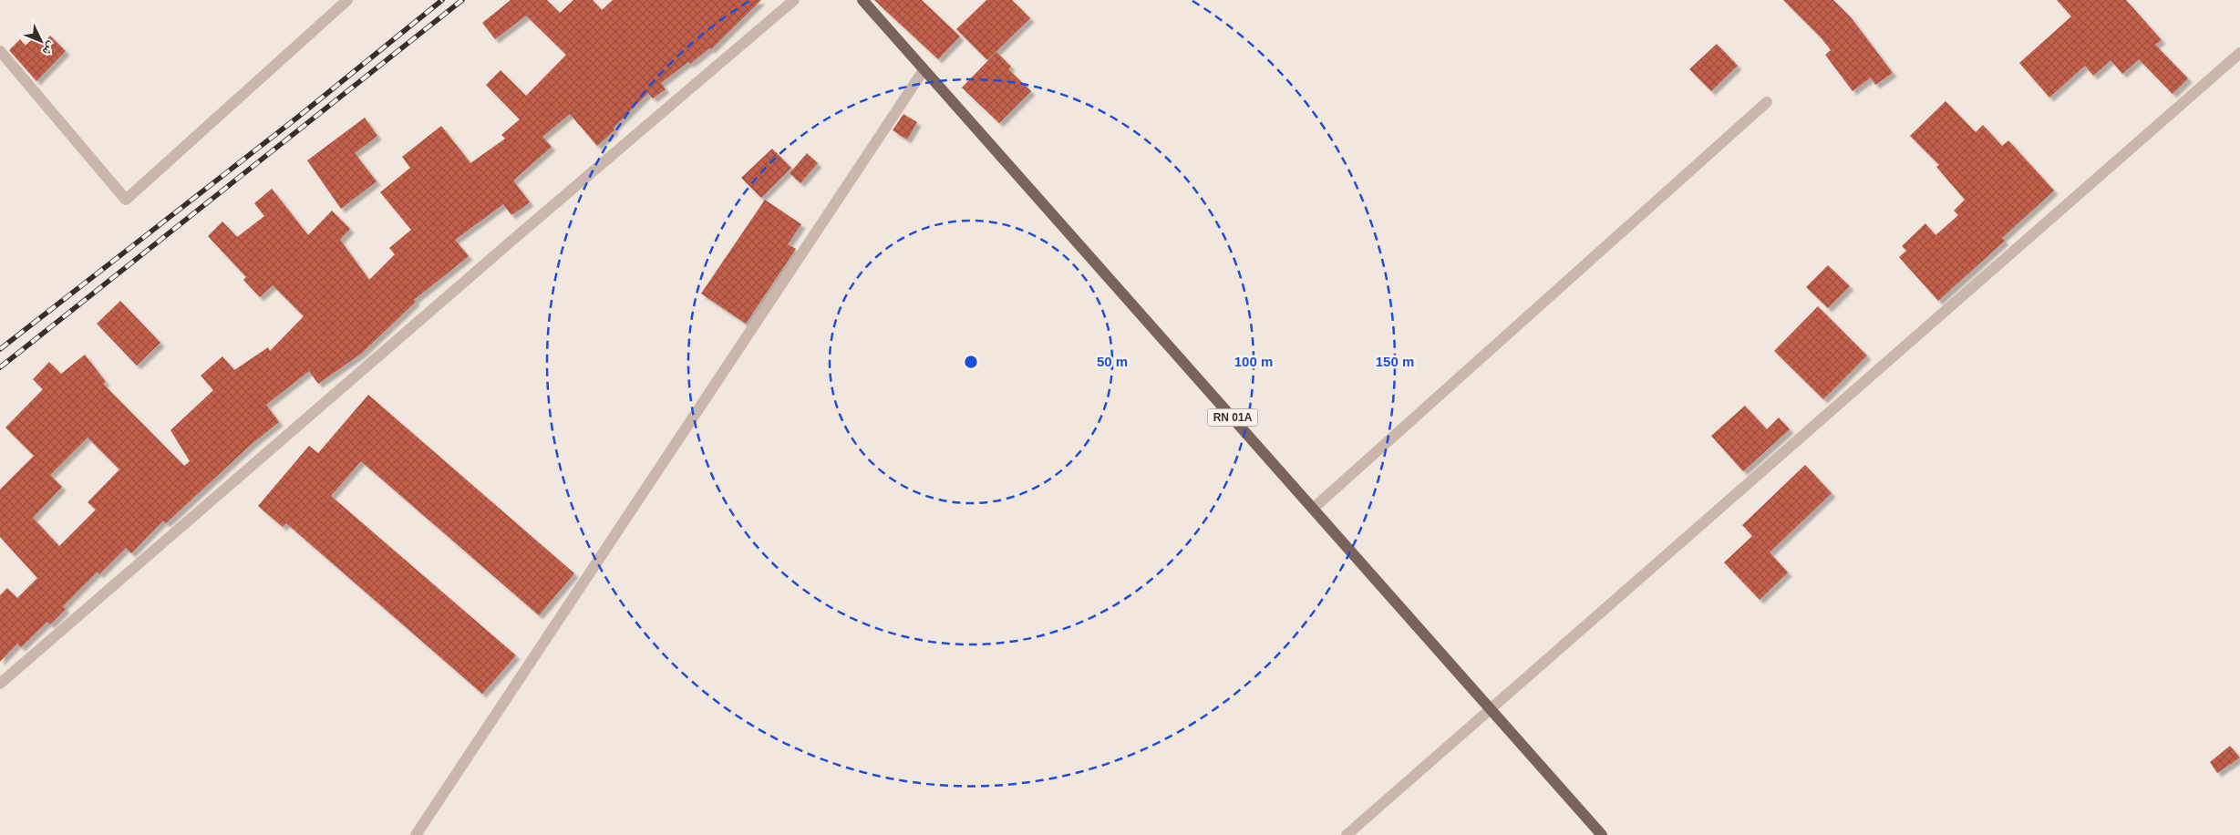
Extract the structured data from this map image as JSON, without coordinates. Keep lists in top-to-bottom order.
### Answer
{
  "streets": {
    "main road": ["RN 01A"]
  },
  "north": "bottom right",
  "rings": ["50 m", "100 m", "150 m"]
}
